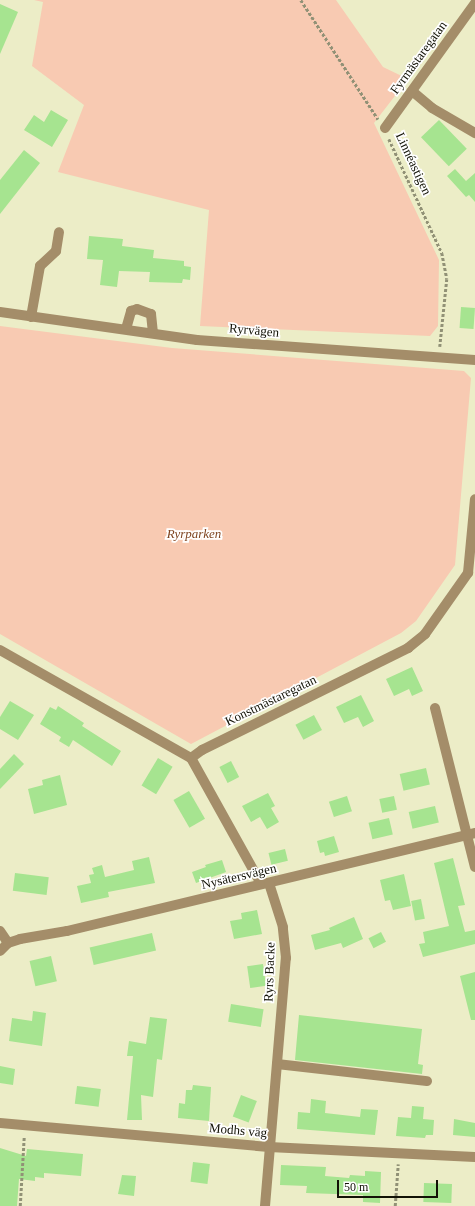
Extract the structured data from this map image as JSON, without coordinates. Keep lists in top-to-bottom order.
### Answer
{
  "streets": {
    "street": [
      "Fyrmästaregatan",
      "Ryrvägen",
      "Konstmästaregatan",
      "Nysätersvägen",
      "Ryrs Backe",
      "Modhs väg"
    ],
    "path": ["Linnéastigen"]
  },
  "crossings": [
    ["Fyrmästaregatan", "Linnéastigen"],
    ["Linnéastigen", "Ryrvägen"],
    ["Konstmästaregatan", "Ryrs Backe"],
    ["Nysätersvägen", "Ryrs Backe"],
    ["Ryrs Backe", "Modhs väg"]
  ],
  "parks": ["Ryrparken"],
  "scale_bar": "50 m"
}
